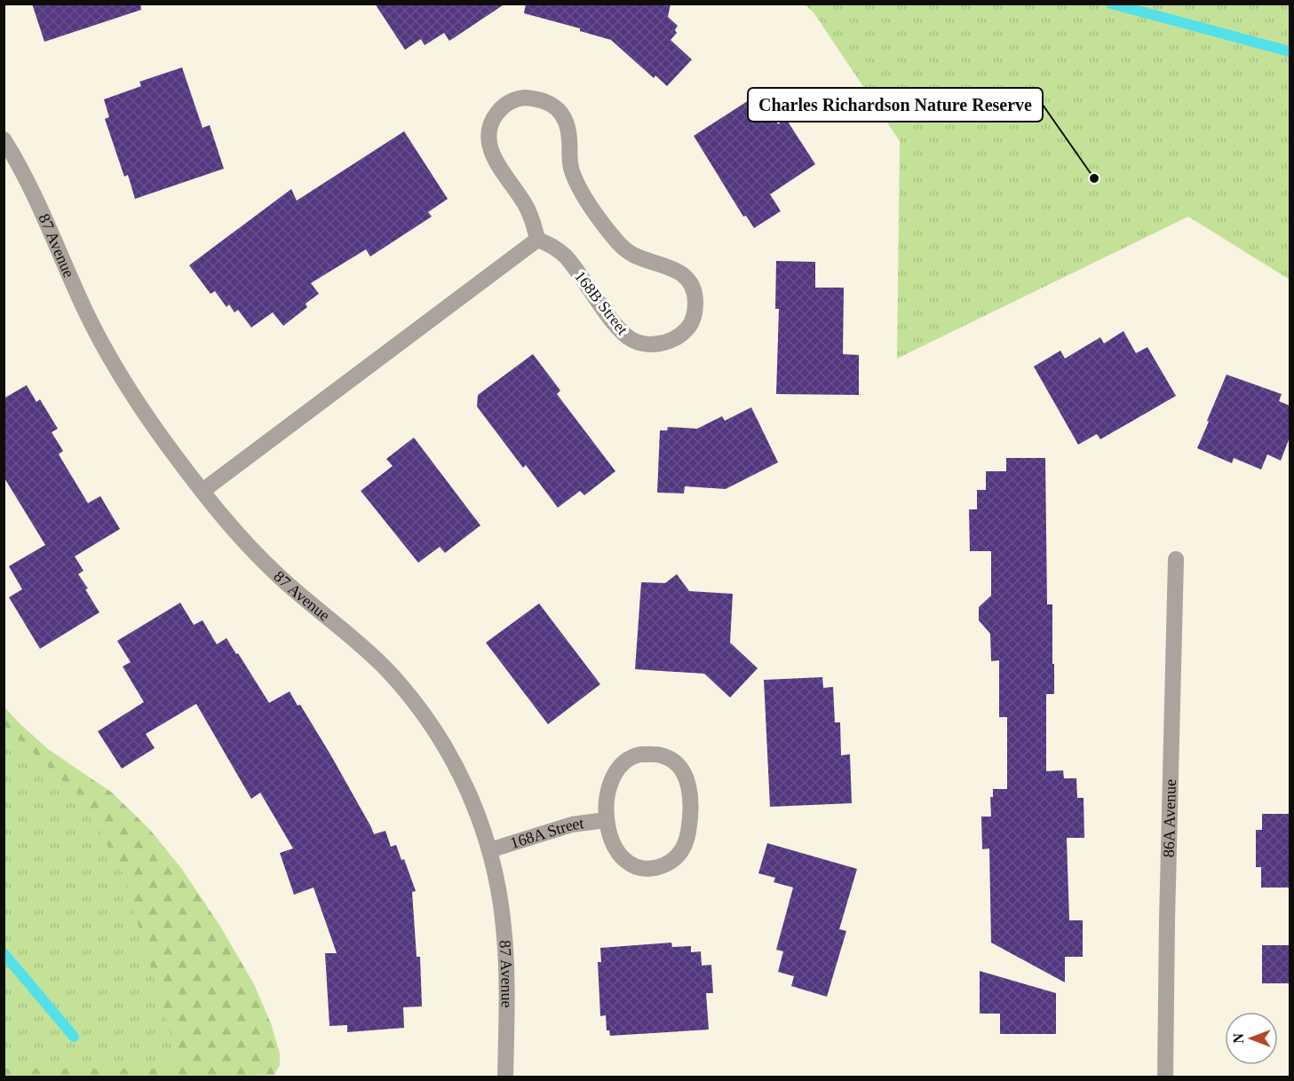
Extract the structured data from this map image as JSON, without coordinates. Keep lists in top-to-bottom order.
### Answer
{
  "streets": {
    "street": [
      "87 Avenue",
      "168B Street",
      "86A Avenue",
      "168A Street"
    ]
  },
  "crossings": [
    ["87 Avenue", "168A Street"]
  ],
  "places": ["Charles Richardson Nature Reserve"],
  "north": "left"
}
